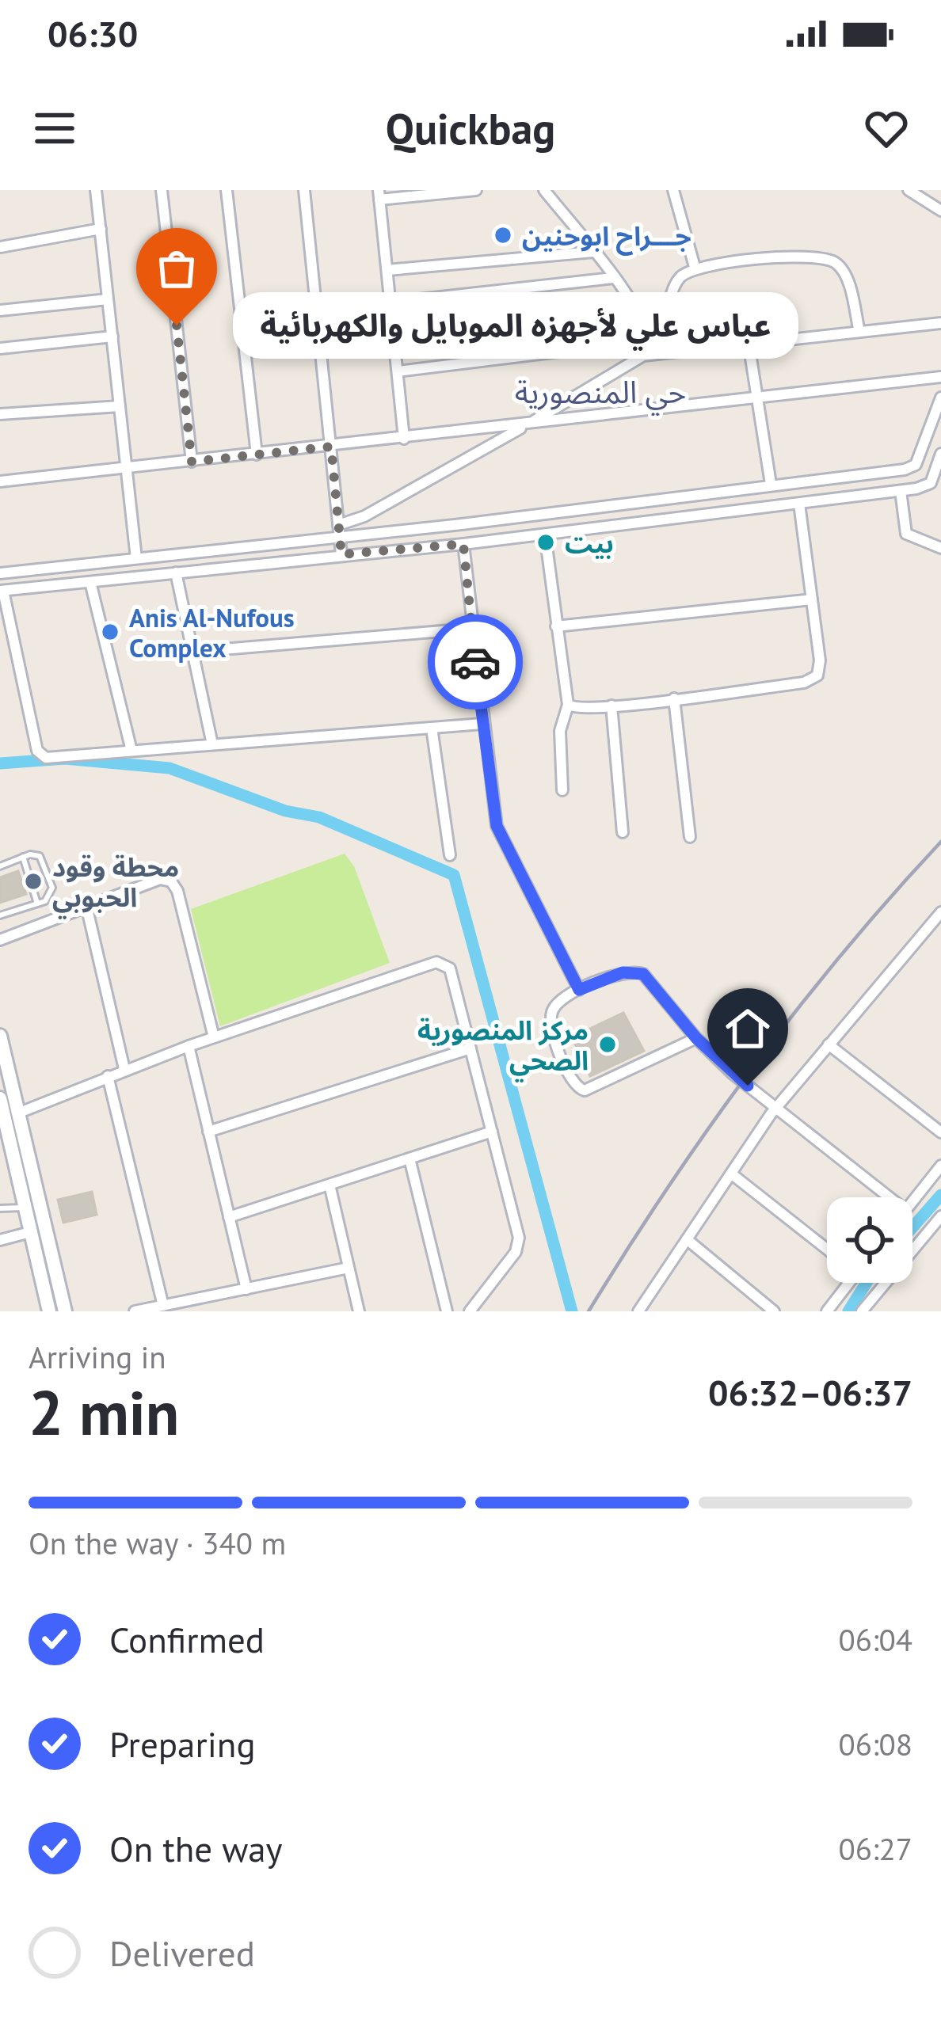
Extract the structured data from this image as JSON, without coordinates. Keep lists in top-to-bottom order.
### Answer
{
  "districts": ["حي المنصورية"],
  "places": [
    "جـــراح ابوحنين",
    "عباس علي لأجهزه الموبايل والكهربائية",
    "بيت",
    "Anis Al-Nufous Complex",
    "محطة وقود الحبوبي",
    "مركز المنصورية الصحي"
  ],
  "page": {
    "status": "06:30",
    "header": "Quickbag",
    "bubble": "عباس علي لأجهزه الموبايل والكهربائية",
    "heading": ["2 min", "Arriving in", "06:32–06:37"],
    "bar": "On the way · 340 m",
    "list": [
      ["Confirmed", "06:04"],
      ["Preparing", "06:08"],
      ["On the way", "06:27"],
      "Delivered"
    ]
  }
}
